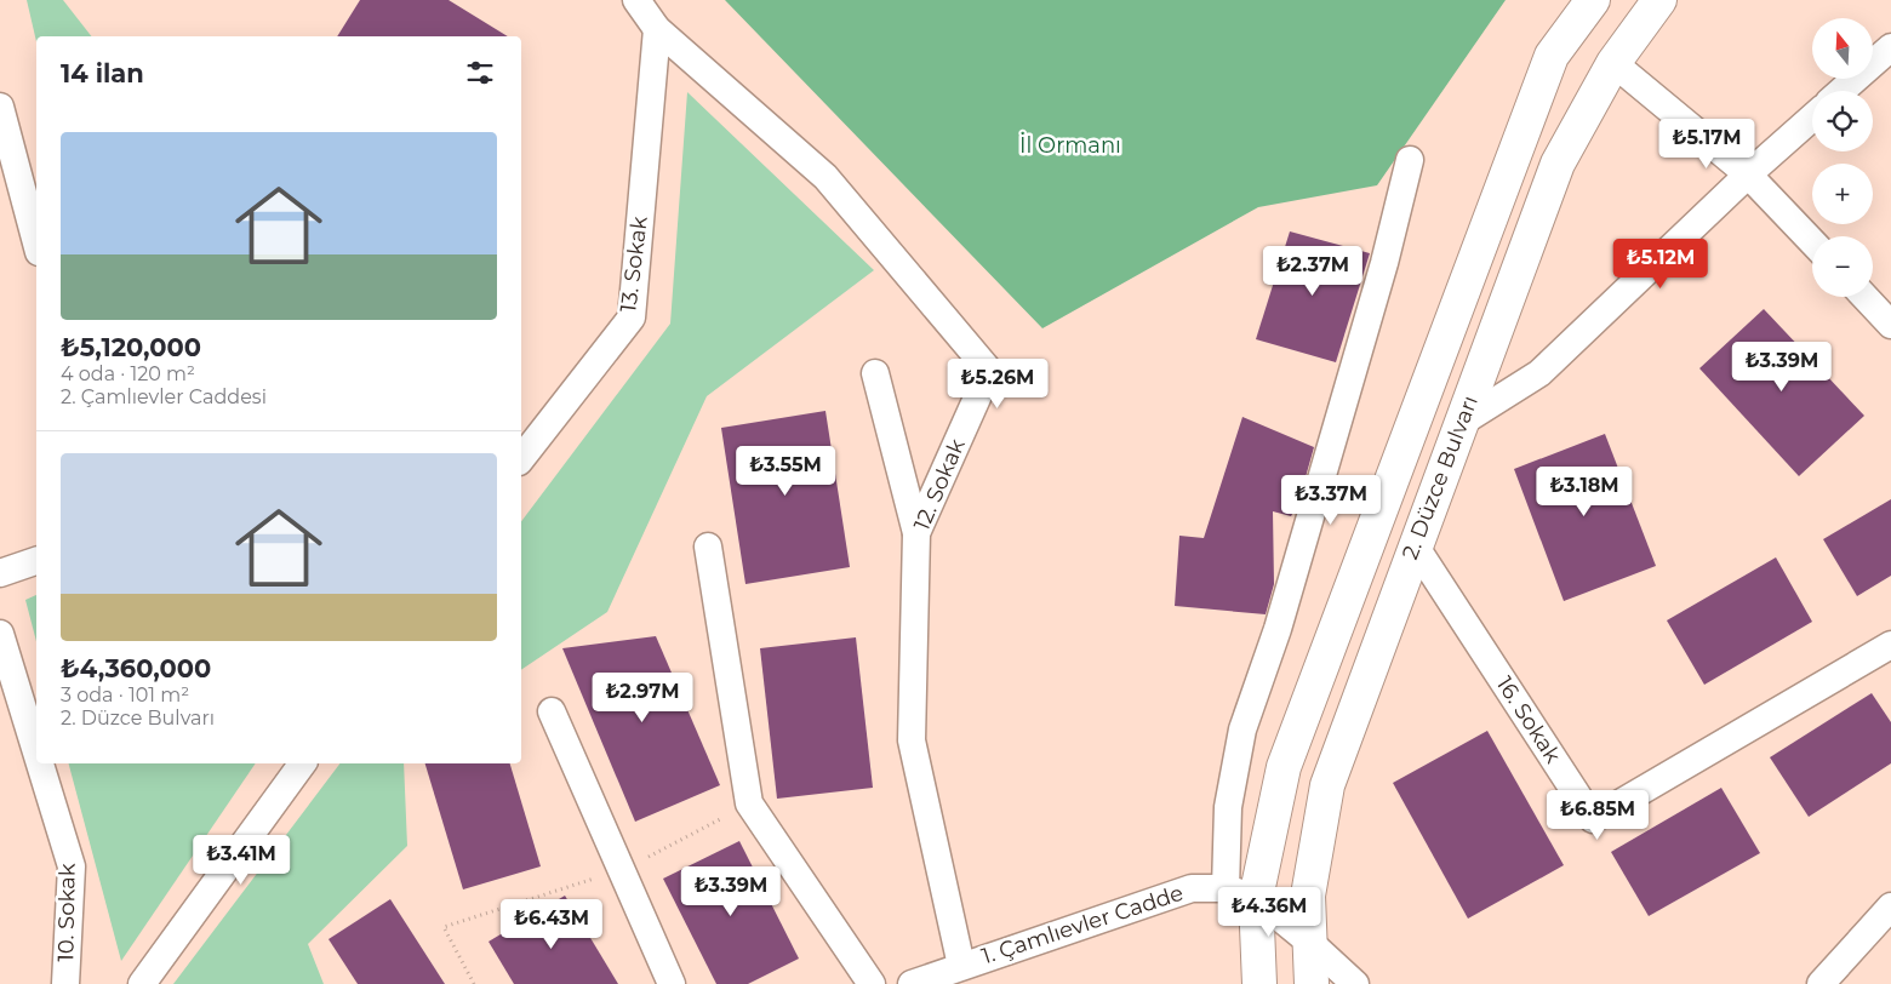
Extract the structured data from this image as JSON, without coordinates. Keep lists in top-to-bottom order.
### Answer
{
  "streets": {
    "street": [
      "13. Sokak",
      "2. Düzce Bulvarı",
      "12. Sokak",
      "16. Sokak",
      "10. Sokak",
      "1. Çamlıevler Cadde"
    ]
  },
  "crossings": [
    ["13. Sokak", "12. Sokak"],
    ["2. Düzce Bulvarı", "16. Sokak"],
    ["2. Düzce Bulvarı", "1. Çamlıevler Cadde"],
    ["12. Sokak", "1. Çamlıevler Cadde"]
  ],
  "parks": ["İl Ormanı"],
  "north": "top",
  "page": {
    "map_buttons": ["+", "−"],
    "heading": "14 ilan",
    "list": [
      {
        "name": "₺5,120,000",
        "note": "4 oda · 120 m² · 2. Çamlıevler Caddesi"
      },
      {
        "name": "₺4,360,000",
        "note": "3 oda · 101 m² · 2. Düzce Bulvarı"
      }
    ],
    "price": [
      "₺5.17M",
      "₺5.12M",
      "₺2.37M",
      "₺3.39M",
      "₺5.26M",
      "₺3.55M",
      "₺3.18M",
      "₺3.37M",
      "₺2.97M",
      "₺6.85M",
      "₺3.41M",
      "₺3.39M",
      "₺4.36M",
      "₺6.43M"
    ]
  }
}
